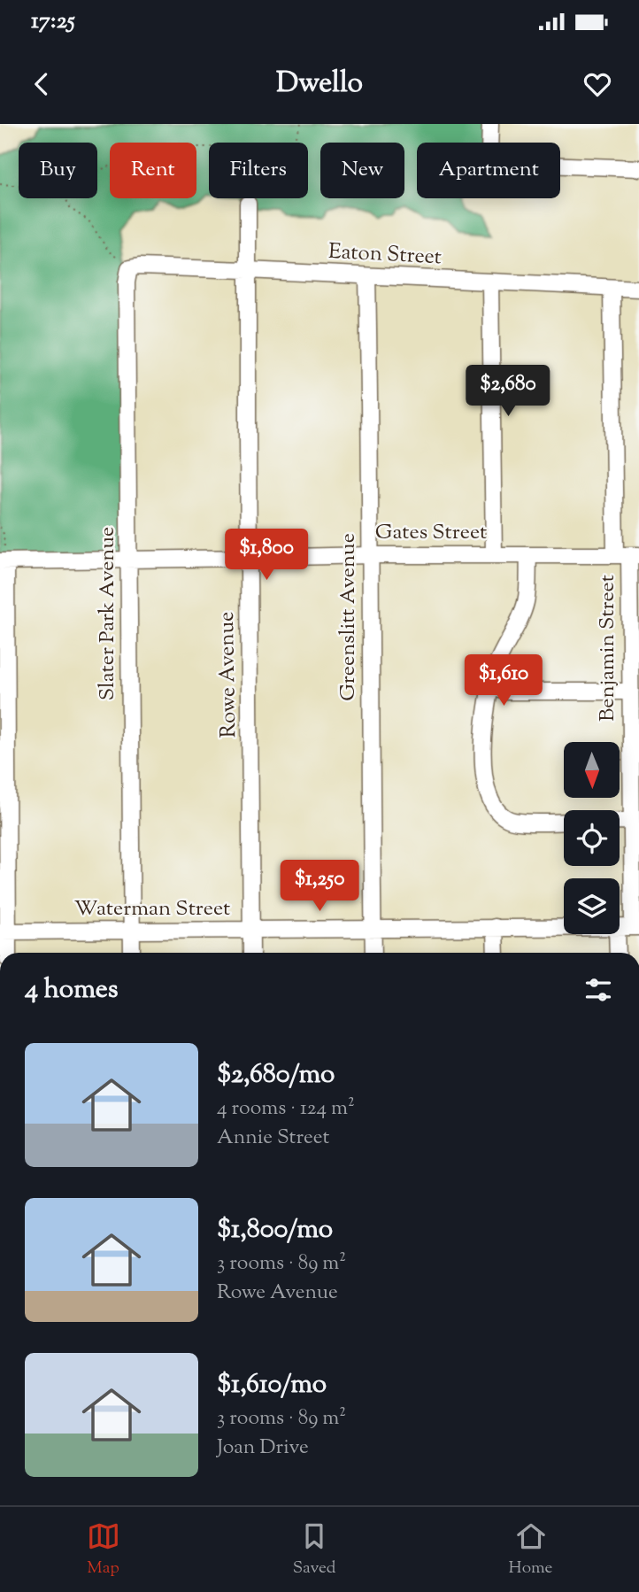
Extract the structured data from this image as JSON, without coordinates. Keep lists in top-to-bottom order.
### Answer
{
  "streets": {
    "street": [
      "Eaton Street",
      "Gates Street",
      "Slater Park Avenue",
      "Greenslitt Avenue",
      "Benjamin Street",
      "Rowe Avenue",
      "Waterman Street"
    ]
  },
  "crossings": [
    ["Eaton Street", "Slater Park Avenue"],
    ["Eaton Street", "Greenslitt Avenue"],
    ["Eaton Street", "Benjamin Street"],
    ["Eaton Street", "Rowe Avenue"],
    ["Gates Street", "Slater Park Avenue"],
    ["Gates Street", "Greenslitt Avenue"],
    ["Gates Street", "Benjamin Street"],
    ["Gates Street", "Rowe Avenue"],
    ["Slater Park Avenue", "Waterman Street"],
    ["Greenslitt Avenue", "Waterman Street"],
    ["Benjamin Street", "Waterman Street"],
    ["Rowe Avenue", "Waterman Street"]
  ],
  "north": "bottom",
  "page": {
    "status": "17:25",
    "header": "Dwello",
    "chip": [
      "Buy",
      "Rent",
      "Filters",
      "New",
      "Apartment"
    ],
    "price": [
      "$2,680",
      "$1,800",
      "$1,610",
      "$1,250"
    ],
    "heading": "4 homes",
    "list": [
      {
        "name": "$2,680/mo",
        "note": "4 rooms · 124 m² · Annie Street"
      },
      {
        "name": "$1,800/mo",
        "note": "3 rooms · 89 m² · Rowe Avenue"
      },
      {
        "name": "$1,610/mo",
        "note": "3 rooms · 89 m² · Joan Drive"
      }
    ],
    "tabs": ["Map", "Saved", "Home"]
  }
}
